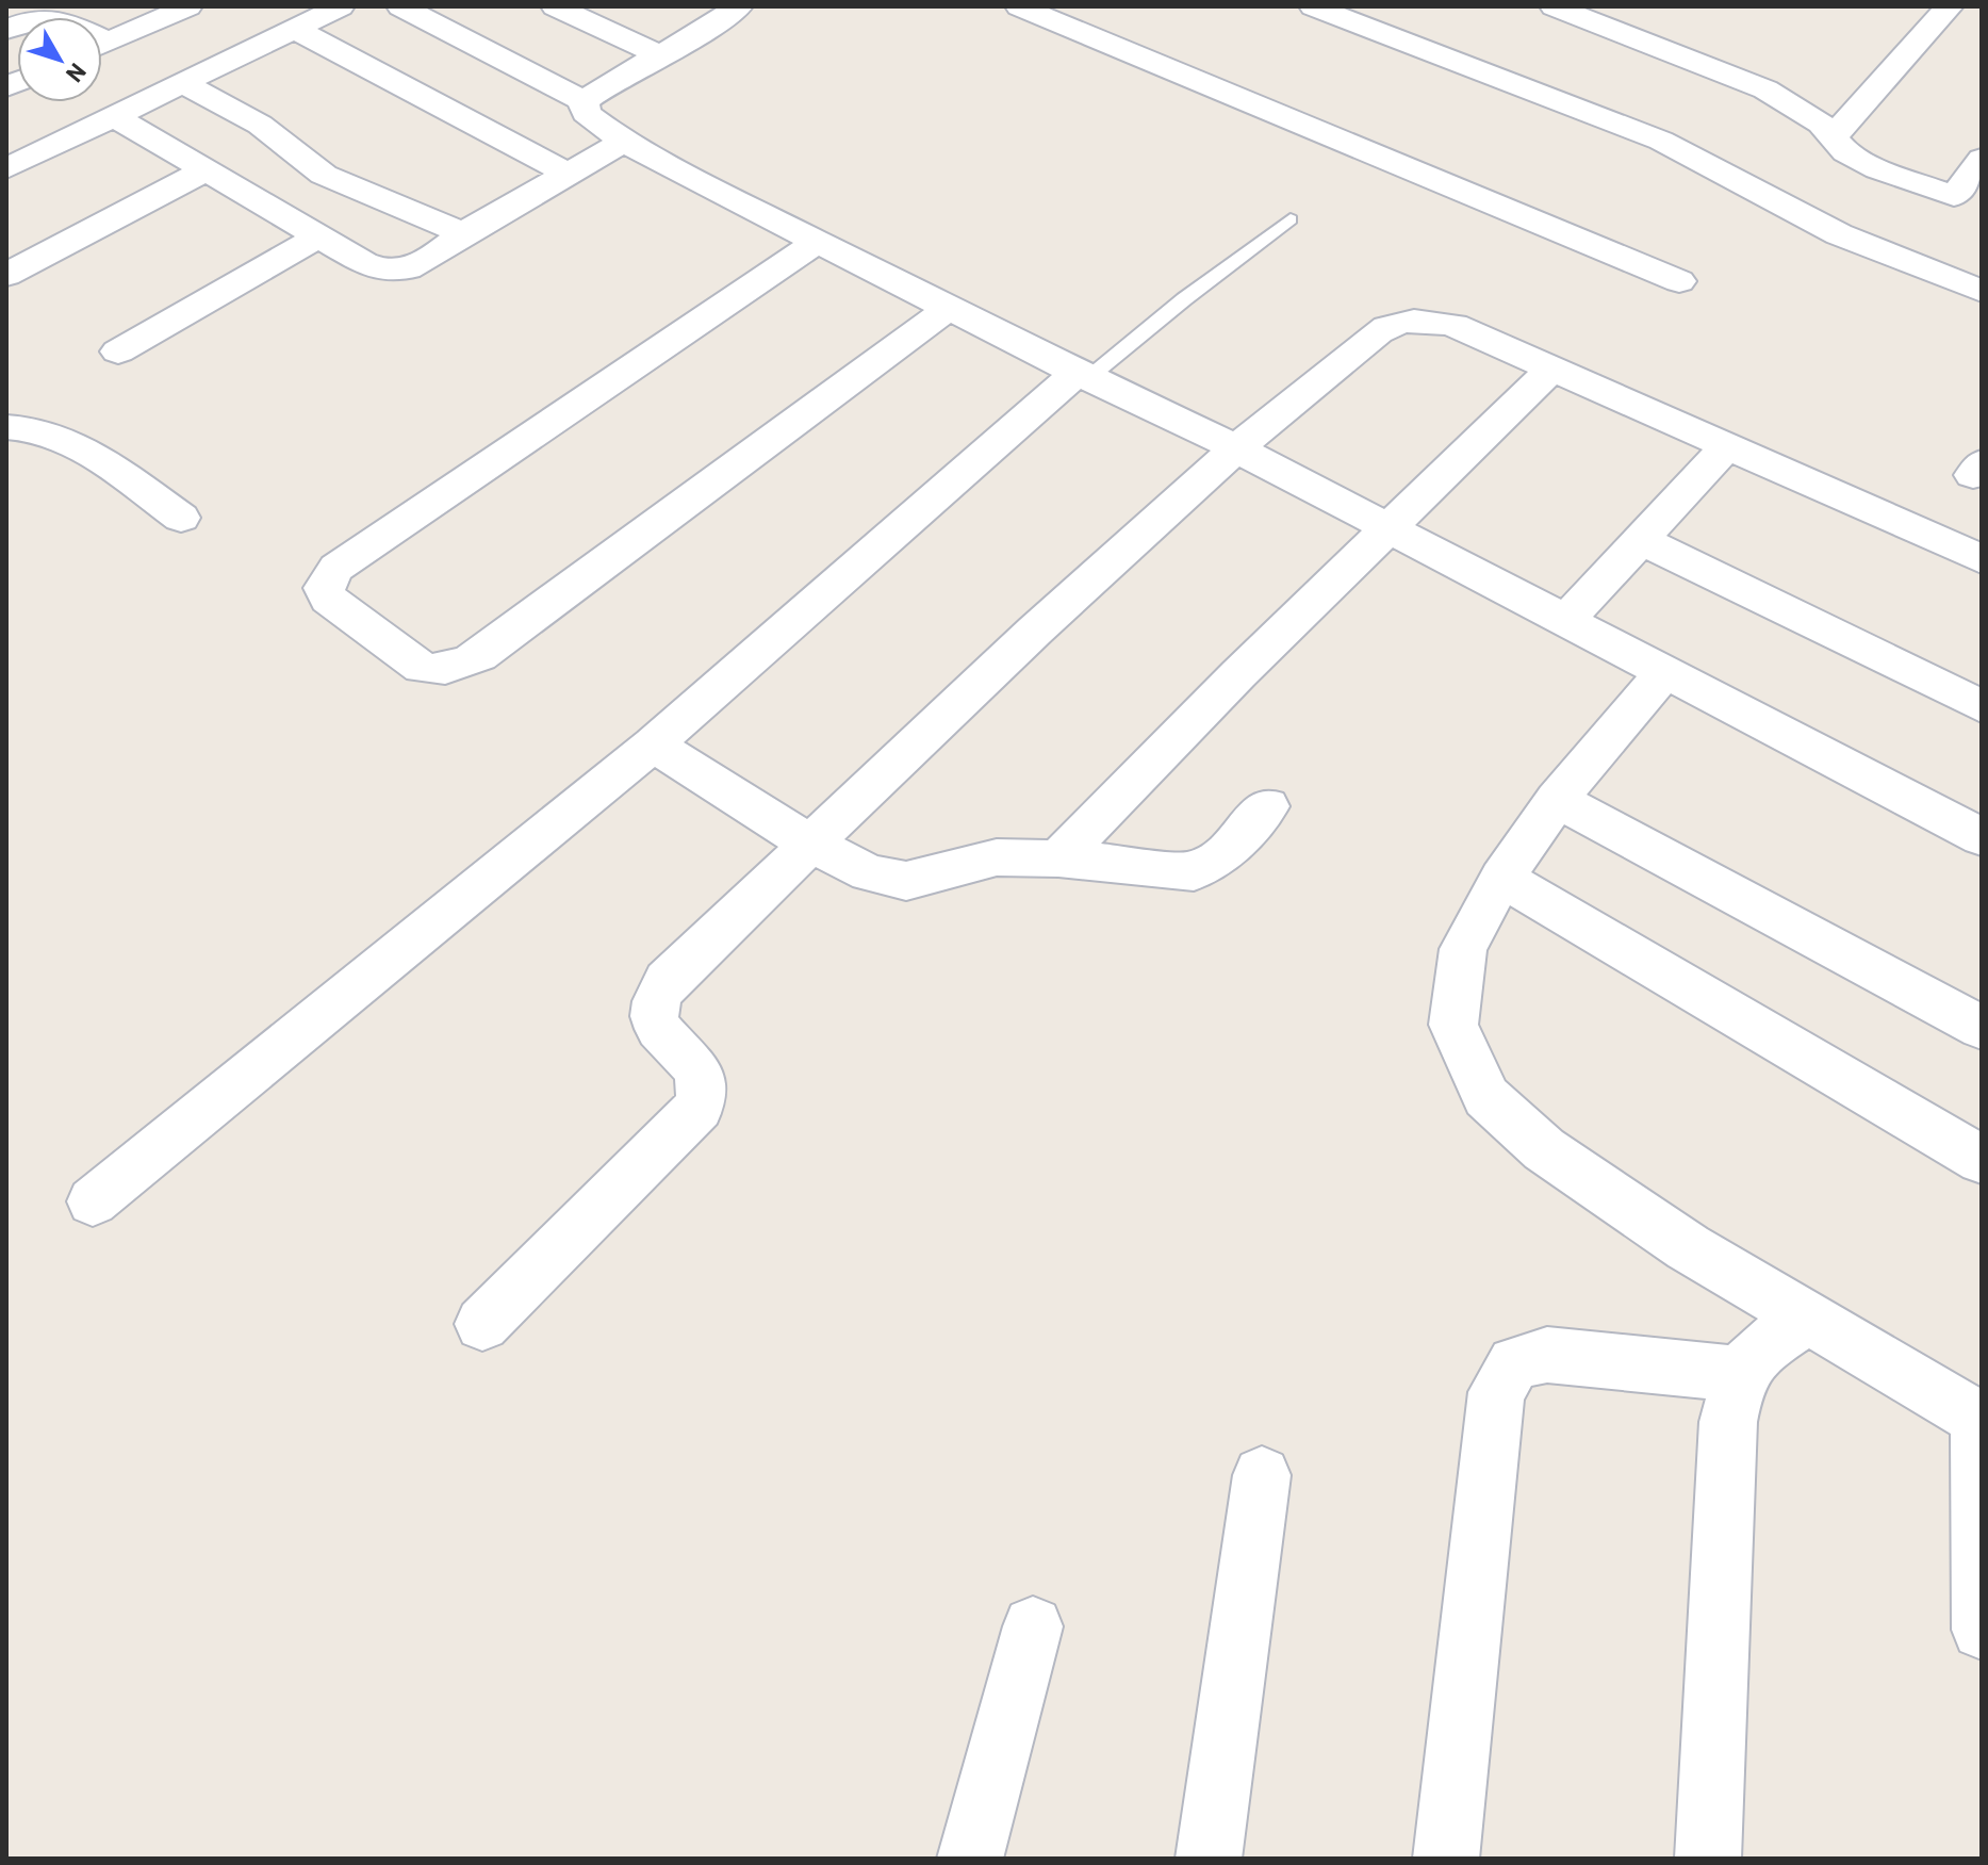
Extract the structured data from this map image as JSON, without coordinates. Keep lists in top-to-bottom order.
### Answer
{
  "north": "bottom right"
}
